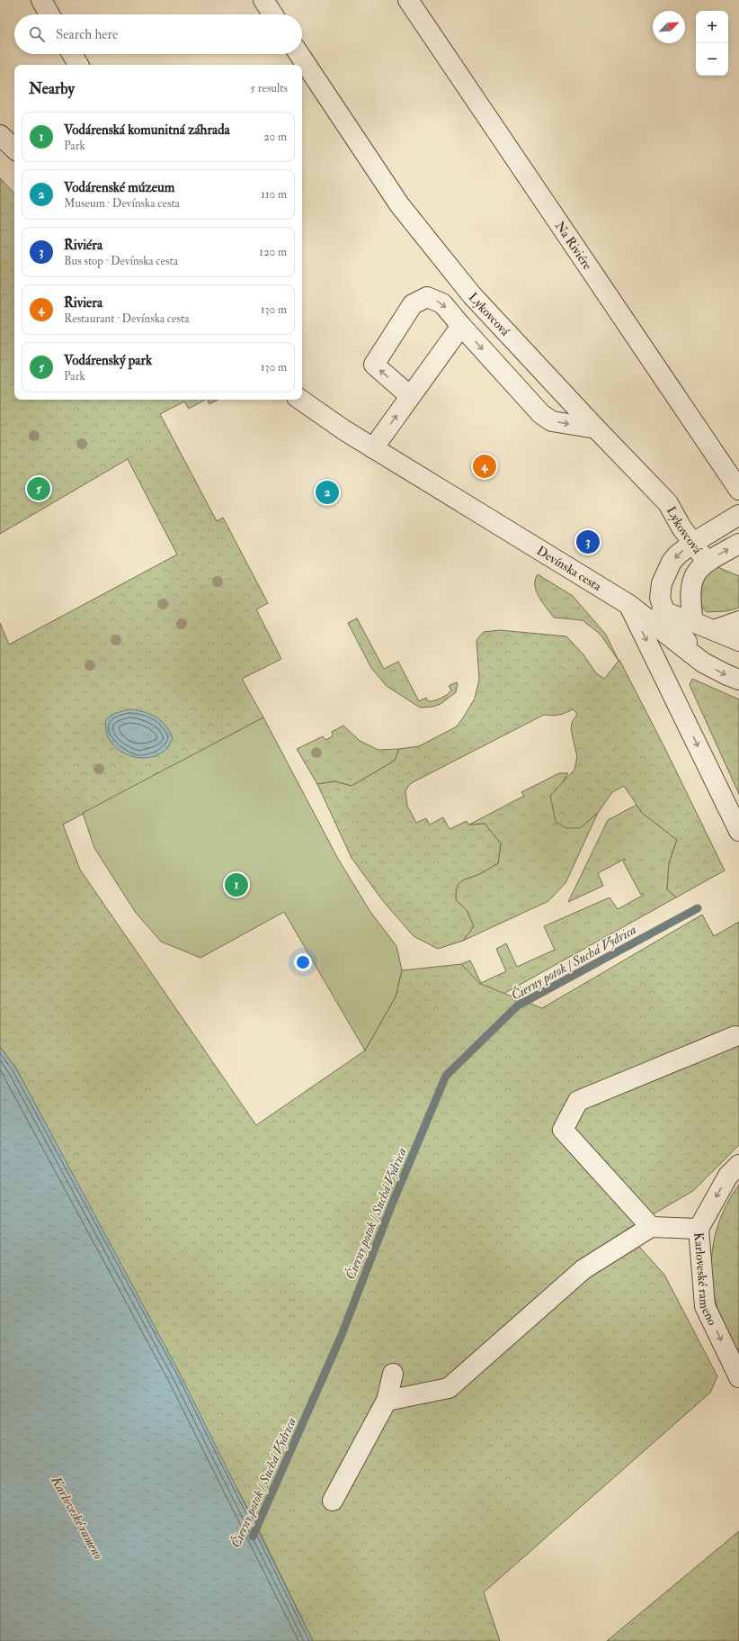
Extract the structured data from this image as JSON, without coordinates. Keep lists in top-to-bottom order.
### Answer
{
  "streets": {
    "street": [
      "Na Riviére",
      "Lykovcová",
      "Devínska cesta",
      "Karloveské rameno"
    ]
  },
  "one_way": ["Karloveské rameno"],
  "water": ["Čierny potok / Suchá Vydrica", "Karloveské rameno"],
  "north": "top right",
  "page": {
    "map_buttons": ["+", "−"],
    "search": "Search here",
    "heading": ["Nearby", "5 results"],
    "list": [
      {
        "mark": "1",
        "name": "Vodárenská komunitná záhrada",
        "note": "Park",
        "value": "20 m"
      },
      {
        "mark": "2",
        "name": "Vodárenské múzeum",
        "note": "Museum · Devínska cesta",
        "value": "110 m"
      },
      {
        "mark": "3",
        "name": "Riviéra",
        "note": "Bus stop · Devínska cesta",
        "value": "120 m"
      },
      {
        "mark": "4",
        "name": "Riviera",
        "note": "Restaurant · Devínska cesta",
        "value": "130 m"
      },
      {
        "mark": "5",
        "name": "Vodárenský park",
        "note": "Park",
        "value": "130 m"
      }
    ],
    "pins": [
      "4",
      "5",
      "2",
      "3",
      "1"
    ]
  }
}
